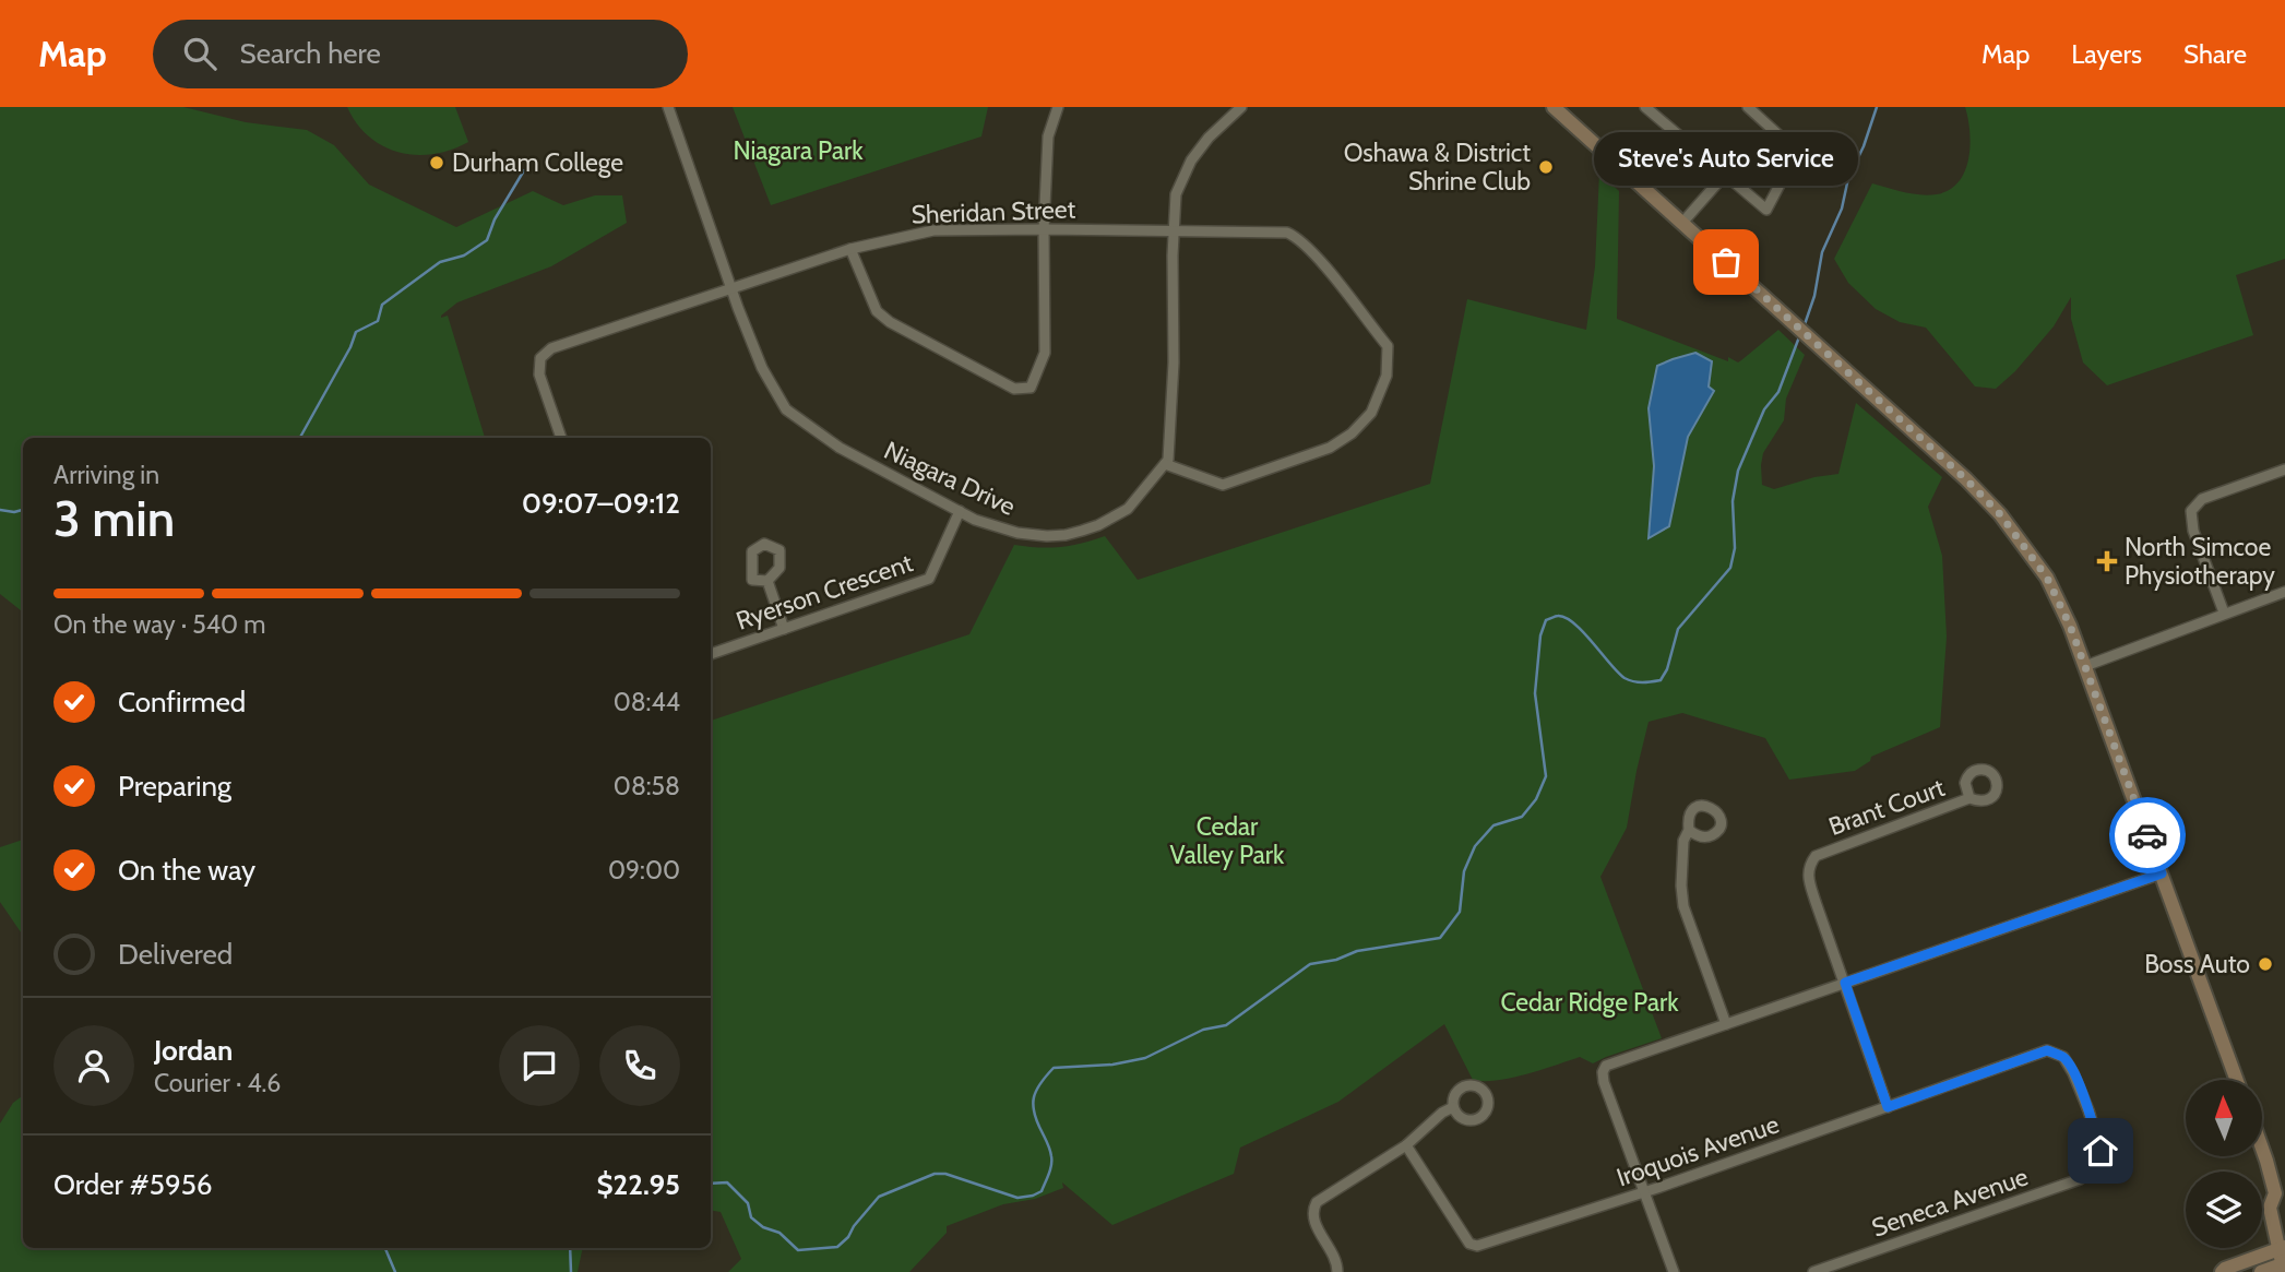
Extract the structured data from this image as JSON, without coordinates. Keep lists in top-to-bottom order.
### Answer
{
  "streets": {
    "street": [
      "Sheridan Street",
      "Niagara Drive",
      "Ryerson Crescent",
      "Brant Court",
      "Iroquois Avenue",
      "Seneca Avenue"
    ]
  },
  "crossings": [
    ["Sheridan Street", "Niagara Drive"],
    ["Niagara Drive", "Ryerson Crescent"],
    ["Iroquois Avenue", "Seneca Avenue"]
  ],
  "parks": ["Niagara Park", "Cedar Valley Park", "Cedar Ridge Park"],
  "places": {
    "other": [
      "Durham College",
      "Oshawa & District Shrine Club",
      "Steve's Auto Service",
      "Boss Auto"
    ],
    "health": ["North Simcoe Physiotherapy"]
  },
  "north": "top",
  "page": {
    "header": "Map",
    "search": "Search here",
    "nav": ["Map", "Layers", "Share"],
    "bubble": "Steve's Auto Service",
    "heading": ["3 min", "Arriving in", "09:07–09:12"],
    "panel": [
      "Jordan",
      "Courier · 4.6",
      "Order #5956",
      "$22.95"
    ],
    "bar": "On the way · 540 m",
    "list": [
      ["Confirmed", "08:44"],
      ["Preparing", "08:58"],
      ["On the way", "09:00"],
      "Delivered"
    ]
  }
}
